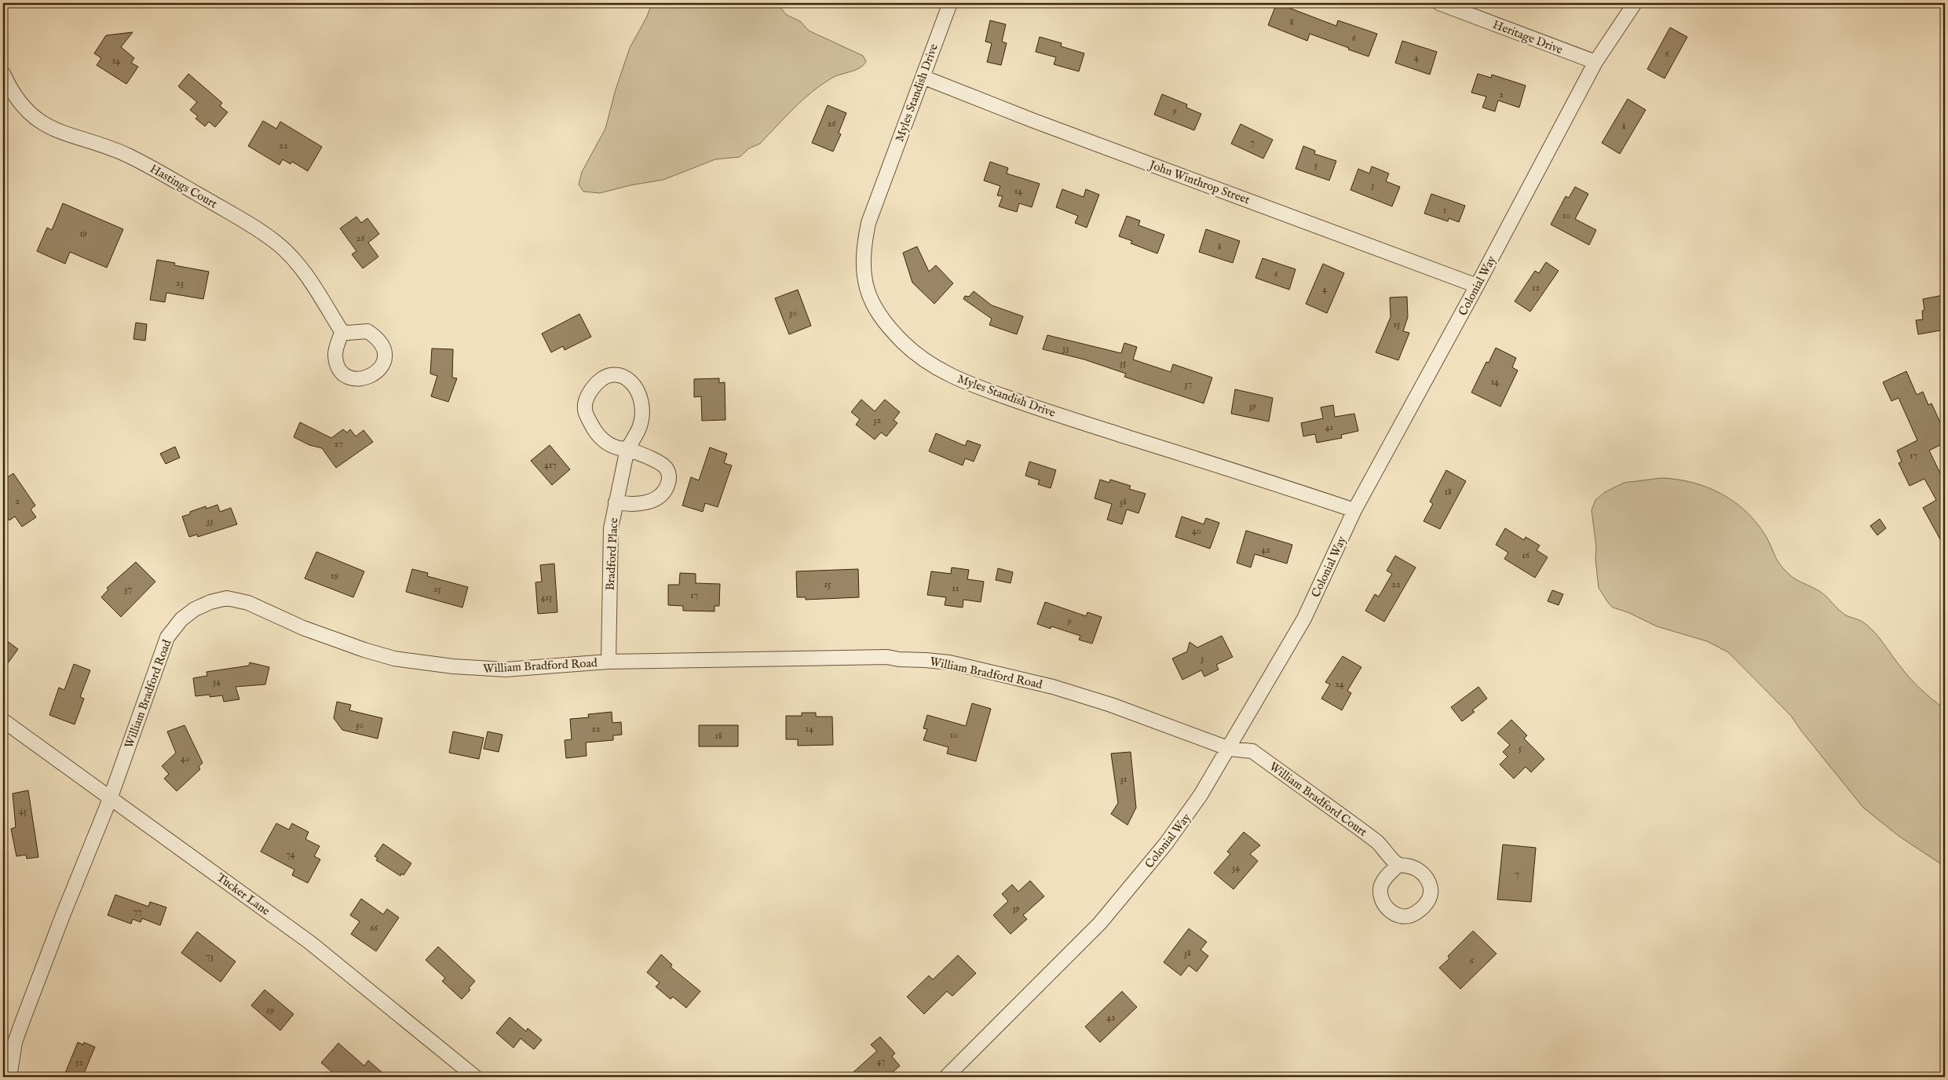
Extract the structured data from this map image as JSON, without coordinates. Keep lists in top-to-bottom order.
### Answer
{
  "streets": {
    "street": [
      "Heritage Drive",
      "Myles Standish Drive",
      "John Winthrop Street",
      "Hastings Court",
      "Colonial Way",
      "Bradford Place",
      "William Bradford Road",
      "William Bradford Court",
      "Tucker Lane"
    ]
  },
  "crossings": [
    ["Heritage Drive", "Colonial Way"],
    ["Myles Standish Drive", "John Winthrop Street"],
    ["Myles Standish Drive", "Colonial Way"],
    ["John Winthrop Street", "Colonial Way"],
    ["Colonial Way", "William Bradford Road"],
    ["Colonial Way", "William Bradford Court"],
    ["Bradford Place", "William Bradford Road"],
    ["William Bradford Road", "William Bradford Court"],
    ["William Bradford Road", "Tucker Lane"]
  ],
  "house_numbers": [
    "8",
    "6",
    "6",
    "4",
    "14",
    "2",
    "9",
    "26",
    "8",
    "7",
    "22",
    "5",
    "3",
    "14",
    "1",
    "10",
    "19",
    "26",
    "8",
    "6",
    "23",
    "12",
    "4",
    "30",
    "15",
    "33",
    "35",
    "14",
    "37",
    "39",
    "32",
    "41",
    "27",
    "17",
    "417",
    "18",
    "2",
    "38",
    "33",
    "40",
    "42",
    "16",
    "29",
    "15",
    "22",
    "11",
    "37",
    "25",
    "17",
    "415",
    "9",
    "3",
    "34",
    "24",
    "30",
    "22",
    "14",
    "10",
    "18",
    "5",
    "40",
    "31",
    "45",
    "74",
    "34",
    "7",
    "39",
    "77",
    "66",
    "38",
    "73",
    "6",
    "69",
    "42",
    "47",
    "52"
  ]
}
